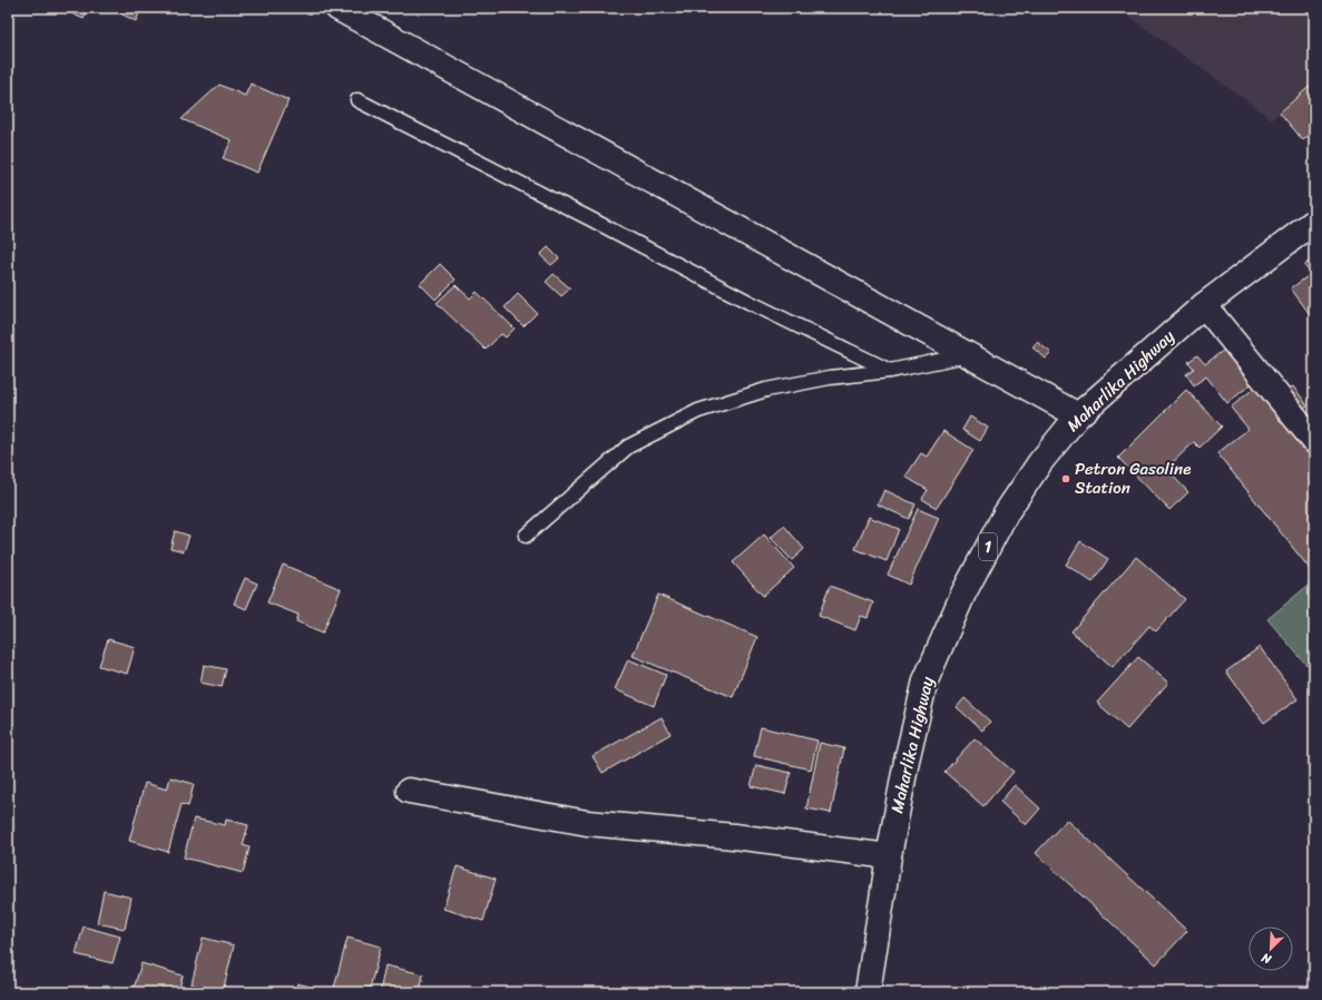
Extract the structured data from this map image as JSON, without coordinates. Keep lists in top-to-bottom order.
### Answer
{
  "streets": {
    "main road": ["Maharlika Highway", "1"]
  },
  "places": ["Petron Gasoline Station"],
  "north": "bottom left"
}
